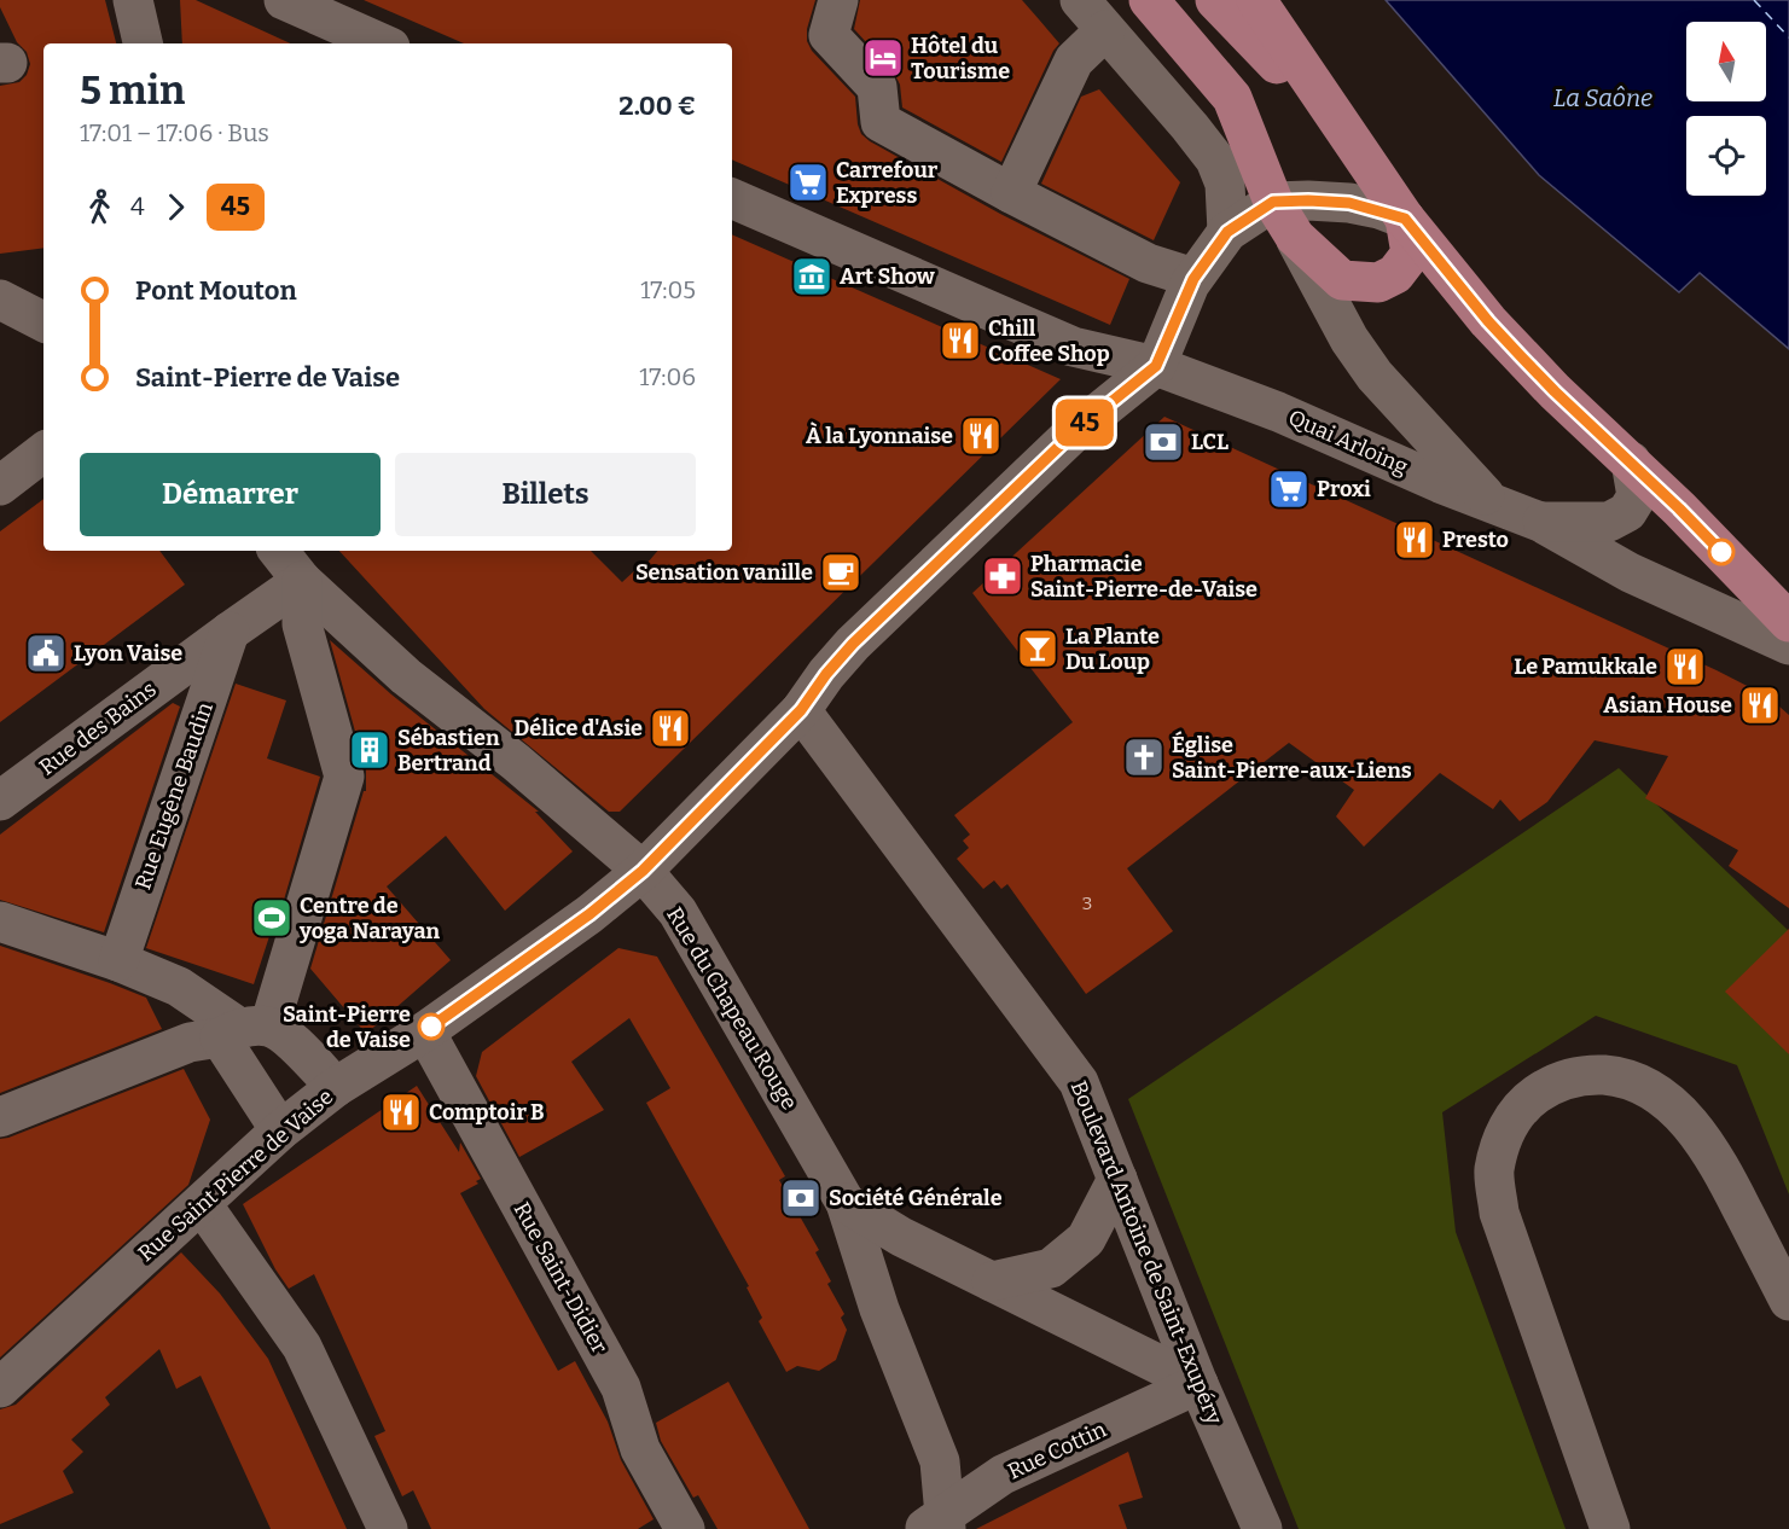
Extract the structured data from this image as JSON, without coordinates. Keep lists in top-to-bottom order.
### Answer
{
  "streets": {
    "street": [
      "Quai Arloing",
      "Rue des Bains",
      "Rue Eugène Baudin",
      "Rue du Chapeau Rouge",
      "Rue Saint Pierre de Vaise",
      "Boulevard Antoine de Saint-Exupéry",
      "Rue Saint-Didier",
      "Rue Cottin"
    ]
  },
  "crossings": [
    ["Quai Arloing", "Rue Saint Pierre de Vaise"],
    ["Rue des Bains", "Rue Eugène Baudin"],
    ["Rue des Bains", "Rue du Chapeau Rouge"],
    ["Rue du Chapeau Rouge", "Rue Saint Pierre de Vaise"],
    ["Rue du Chapeau Rouge", "Rue Cottin"],
    ["Rue Saint Pierre de Vaise", "Boulevard Antoine de Saint-Exupéry"],
    ["Rue Saint Pierre de Vaise", "Rue Saint-Didier"],
    ["Boulevard Antoine de Saint-Exupéry", "Rue Cottin"]
  ],
  "water": ["La Saône"],
  "places": {
    "hotel": ["Hôtel du Tourisme"],
    "supermarket": ["Carrefour Express", "Proxi"],
    "museum": ["Art Show"],
    "restaurant": [
      "Chill Coffee Shop",
      "À la Lyonnaise",
      "Presto",
      "Le Pamukkale",
      "Asian House",
      "Délice d'Asie",
      "Comptoir B"
    ],
    "bank": ["LCL", "Société Générale"],
    "cafe": ["Sensation vanille"],
    "pharmacy": ["Pharmacie Saint-Pierre-de-Vaise"],
    "bar": ["La Plante Du Loup"],
    "public building": ["Lyon Vaise"],
    "building": ["Sébastien Bertrand"],
    "church": ["Église Saint-Pierre-aux-Liens"],
    "sports": ["Centre de yoga Narayan"],
    "other": ["Saint-Pierre de Vaise"]
  },
  "lines": ["bus line 45"],
  "house_numbers": ["3"],
  "north": "top",
  "page": {
    "on_map": "45",
    "heading": ["5 min", "17:01 – 17:06 · Bus", "2.00 €"],
    "legs": ["4", "45"],
    "list": [
      {
        "name": "Pont Mouton",
        "value": "17:05"
      },
      {
        "name": "Saint-Pierre de Vaise",
        "value": "17:06"
      }
    ],
    "buttons": ["Démarrer", "Billets"]
  }
}
